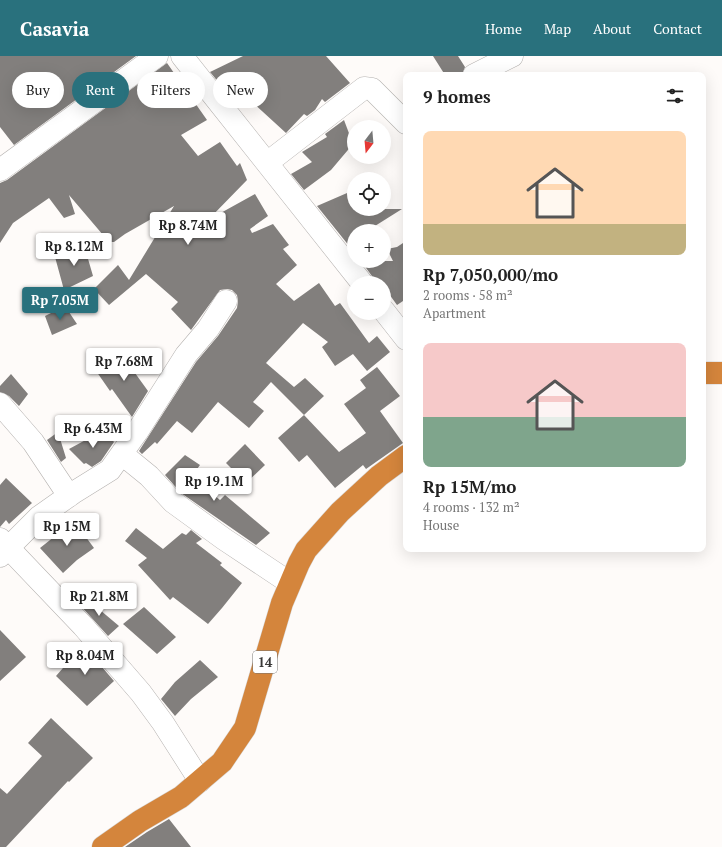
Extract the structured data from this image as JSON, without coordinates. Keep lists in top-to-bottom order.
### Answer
{
  "streets": {
    "highway": ["14"]
  },
  "north": "bottom",
  "page": {
    "header": "Casavia",
    "nav": [
      "Home",
      "Map",
      "About",
      "Contact"
    ],
    "chip": [
      "Buy",
      "Rent",
      "Filters",
      "New"
    ],
    "heading": "9 homes",
    "map_buttons": ["+", "−"],
    "list": [
      {
        "name": "Rp 7,050,000/mo",
        "note": "2 rooms · 58 m² · Apartment"
      },
      {
        "name": "Rp 15M/mo",
        "note": "4 rooms · 132 m² · House"
      }
    ],
    "price": [
      "Rp 8.74M",
      "Rp 8.12M",
      "Rp 7.05M",
      "Rp 7.68M",
      "Rp 6.43M",
      "Rp 19.1M",
      "Rp 15M",
      "Rp 21.8M",
      "Rp 8.04M"
    ]
  }
}
